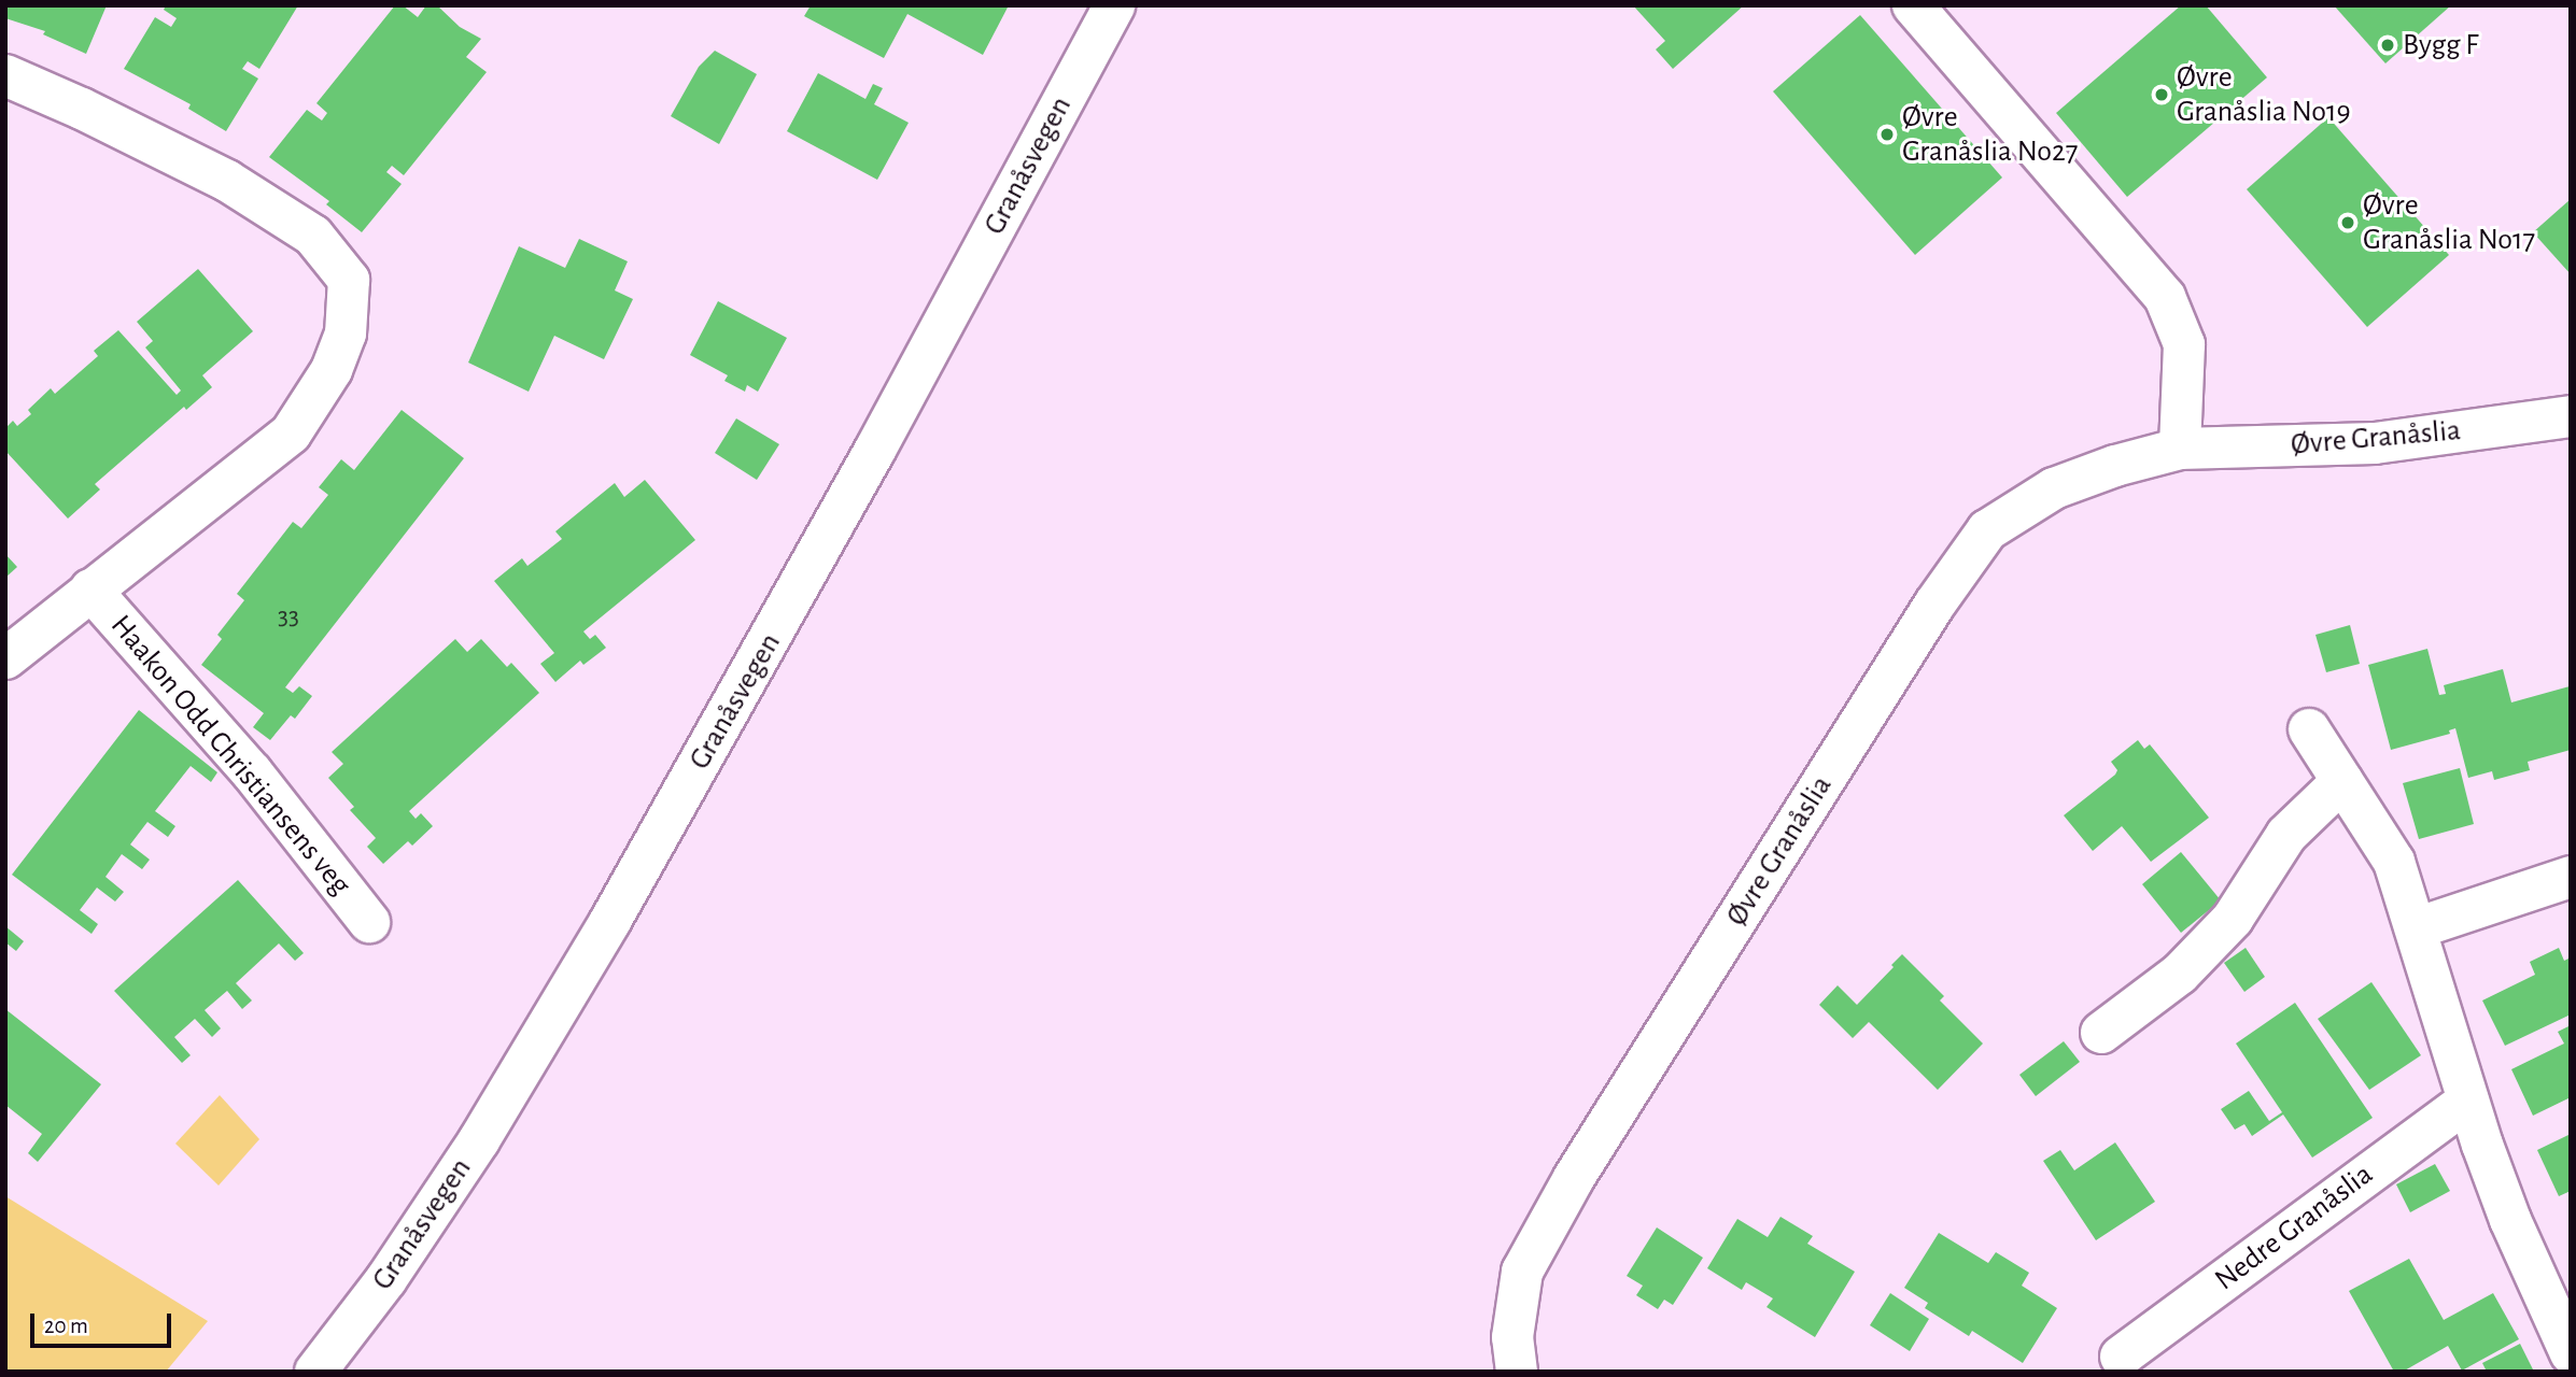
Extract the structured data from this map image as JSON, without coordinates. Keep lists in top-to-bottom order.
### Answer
{
  "streets": {
    "street": [
      "Granåsvegen",
      "Øvre Granåslia",
      "Haakon Odd Christiansens veg",
      "Nedre Granåslia"
    ]
  },
  "places": [
    "Bygg F",
    "Øvre Granåslia No19",
    "Øvre Granåslia No27",
    "Øvre Granåslia No17"
  ],
  "house_numbers": ["33"],
  "scale_bar": "20 m"
}
